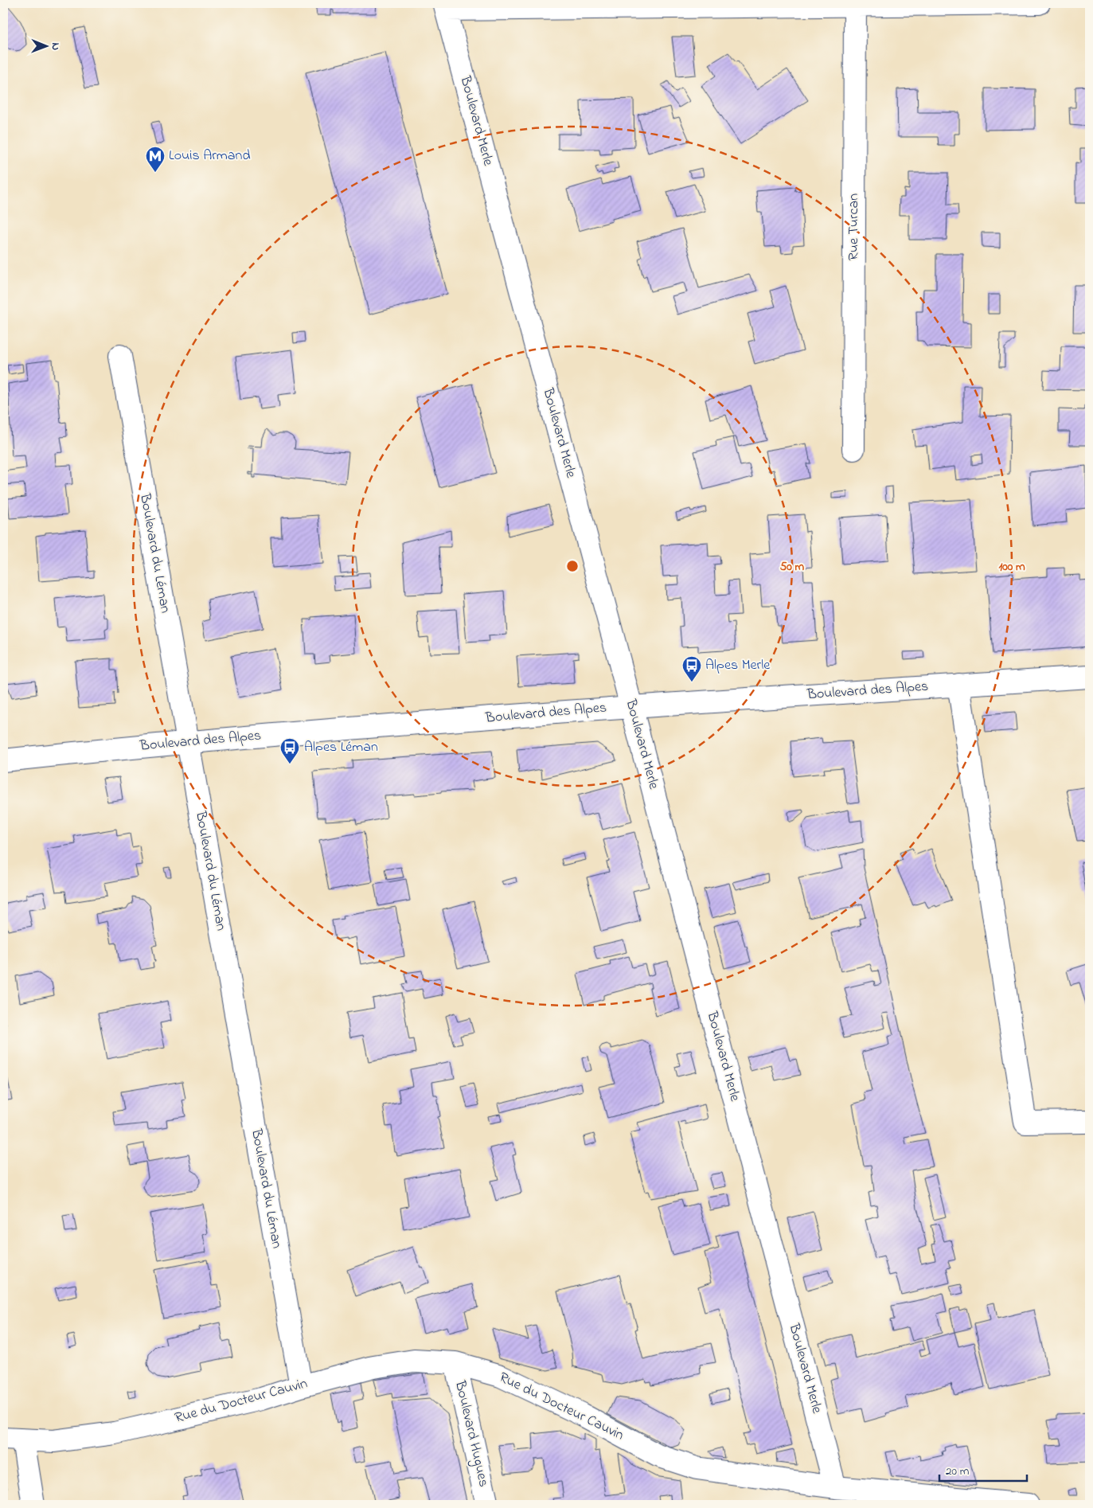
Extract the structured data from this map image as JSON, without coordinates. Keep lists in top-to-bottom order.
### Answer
{
  "streets": {
    "street": [
      "Boulevard Merle",
      "Rue Turcan",
      "Boulevard du Léman",
      "Boulevard des Alpes",
      "Rue du Docteur Cauvin",
      "Boulevard Hugues"
    ]
  },
  "crossings": [
    ["Boulevard Merle", "Boulevard des Alpes"],
    ["Boulevard Merle", "Rue du Docteur Cauvin"],
    ["Boulevard du Léman", "Boulevard des Alpes"],
    ["Boulevard du Léman", "Rue du Docteur Cauvin"],
    ["Rue du Docteur Cauvin", "Boulevard Hugues"]
  ],
  "places": {
    "metro station": ["Louis Armand"],
    "bus stop": ["Alpes Merle", "Alpes Léman"]
  },
  "scale_bar": "20 m",
  "north": "right",
  "rings": ["50 m", "100 m"]
}
